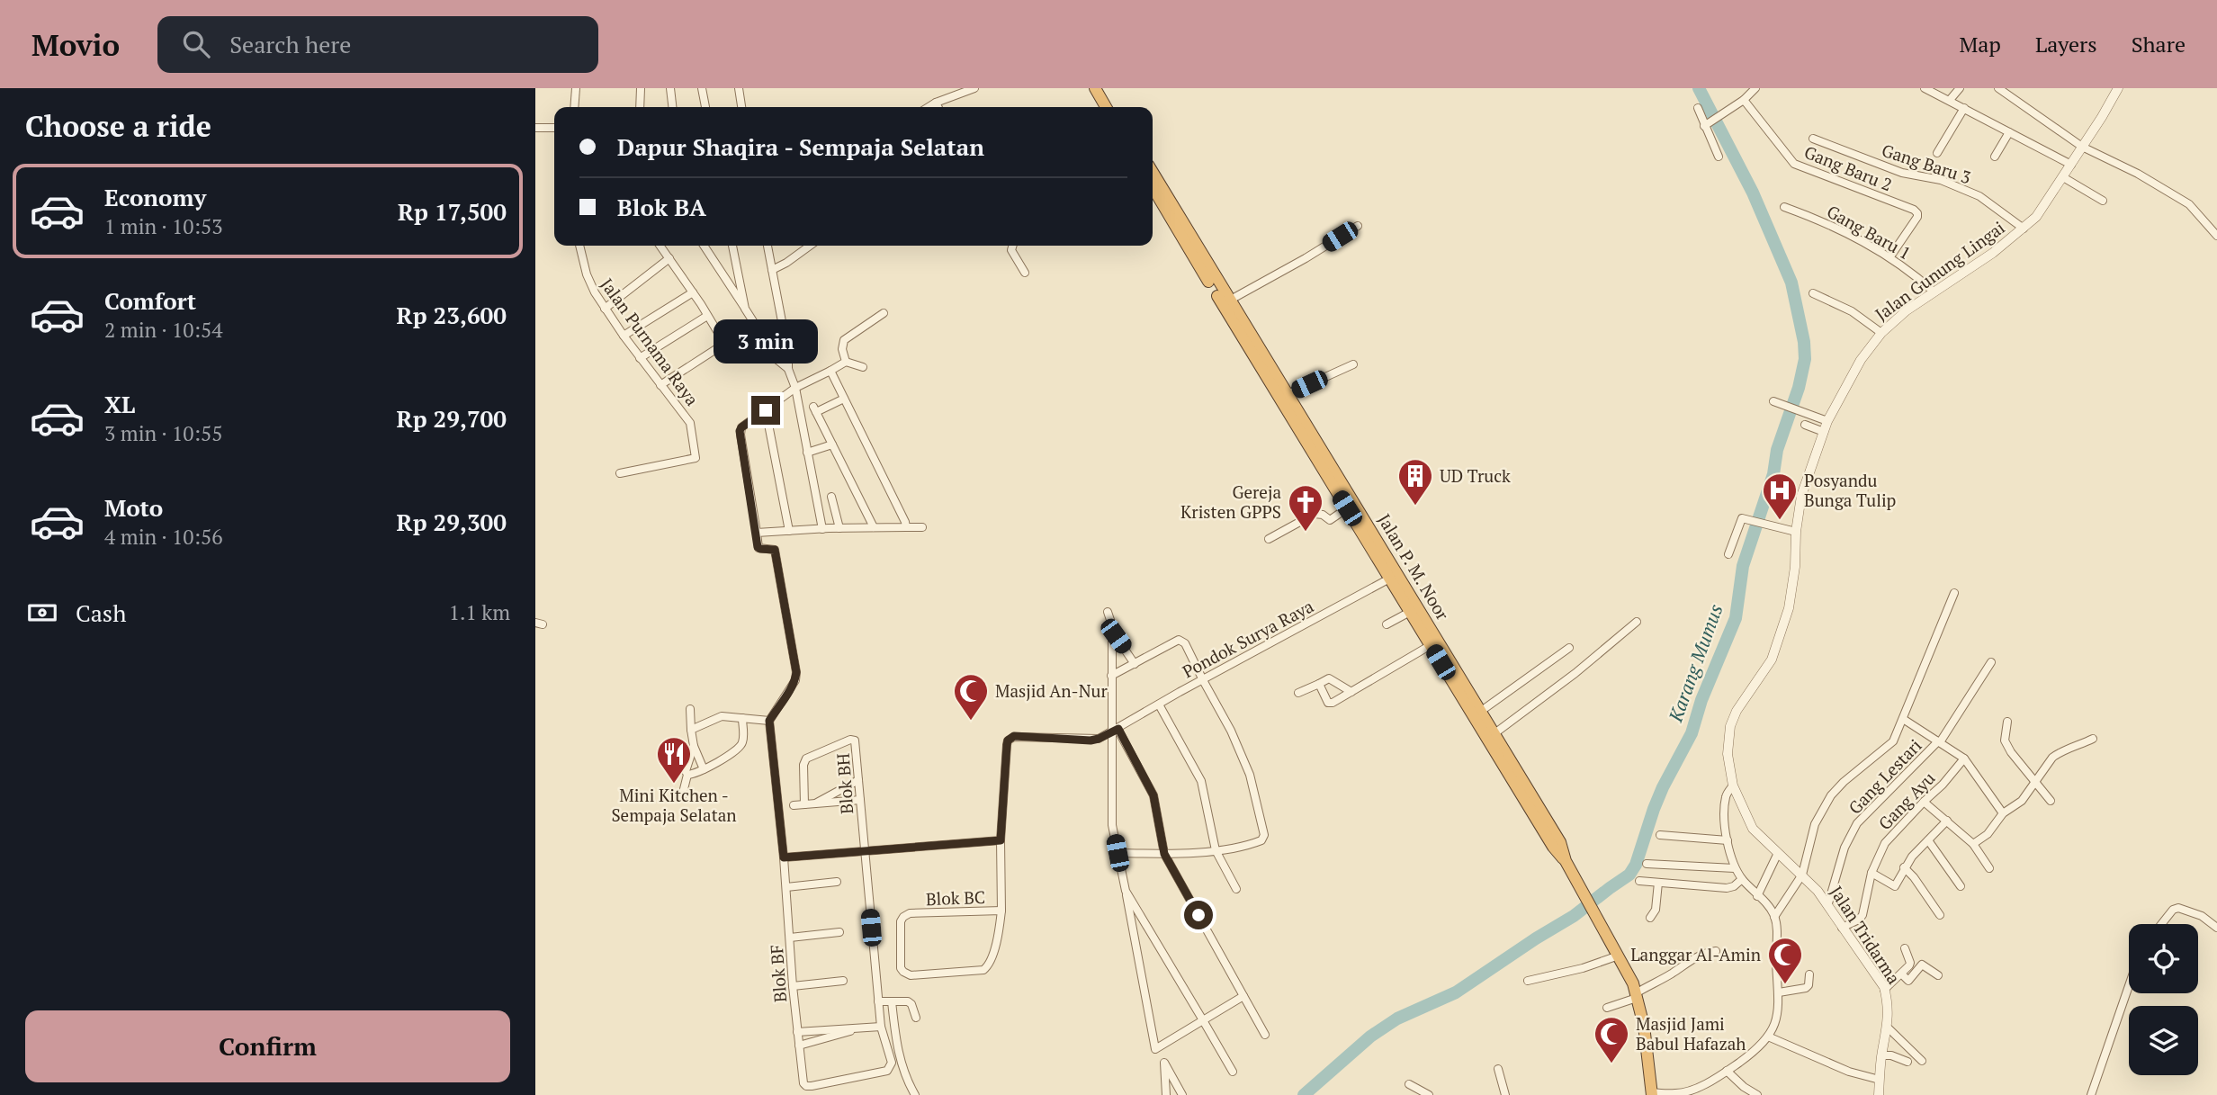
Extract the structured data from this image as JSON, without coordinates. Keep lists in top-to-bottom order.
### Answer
{
  "streets": {
    "highway": ["Jalan P. M. Noor"],
    "street": [
      "Gang Baru 3",
      "Gang Baru 2",
      "Gang Baru 1",
      "Jalan Gunung Lingai",
      "Jalan Purnama Raya",
      "Pondok Surya Raya",
      "Gang Lestari",
      "Blok BH",
      "Gang Ayu",
      "Blok BC",
      "Jalan Tridarma",
      "Blok BF"
    ]
  },
  "crossings": [
    ["Gang Baru 3", "Jalan Gunung Lingai"],
    ["Gang Baru 2", "Gang Baru 1"],
    ["Gang Baru 1", "Jalan Gunung Lingai"],
    ["Jalan Gunung Lingai", "Jalan Tridarma"],
    ["Jalan P. M. Noor", "Pondok Surya Raya"],
    ["Pondok Surya Raya", "Blok BC"],
    ["Gang Lestari", "Jalan Tridarma"],
    ["Blok BH", "Blok BF"],
    ["Gang Ayu", "Jalan Tridarma"]
  ],
  "water": ["Karang Mumus"],
  "places": {
    "building": ["UD Truck"],
    "hospital": ["Posyandu Bunga Tulip"],
    "church": ["Gereja Kristen GPPS"],
    "mosque": ["Masjid An-Nur", "Langgar Al-Amin", "Masjid Jami Babul Hafazah"],
    "restaurant": ["Mini Kitchen - Sempaja Selatan"]
  },
  "page": {
    "header": "Movio",
    "search": "Search here",
    "nav": ["Map", "Layers", "Share"],
    "heading": "Choose a ride",
    "banner": ["Dapur Shaqira - Sempaja Selatan", "Blok BA"],
    "list": [
      {
        "name": "Economy",
        "note": "1 min · 10:53",
        "value": "Rp 17,500"
      },
      {
        "name": "Comfort",
        "note": "2 min · 10:54",
        "value": "Rp 23,600"
      },
      {
        "name": "XL",
        "note": "3 min · 10:55",
        "value": "Rp 29,700"
      },
      {
        "name": "Moto",
        "note": "4 min · 10:56",
        "value": "Rp 29,300"
      }
    ],
    "bubble": "3 min",
    "pay": ["Cash", "1.1 km"],
    "buttons": "Confirm"
  }
}
